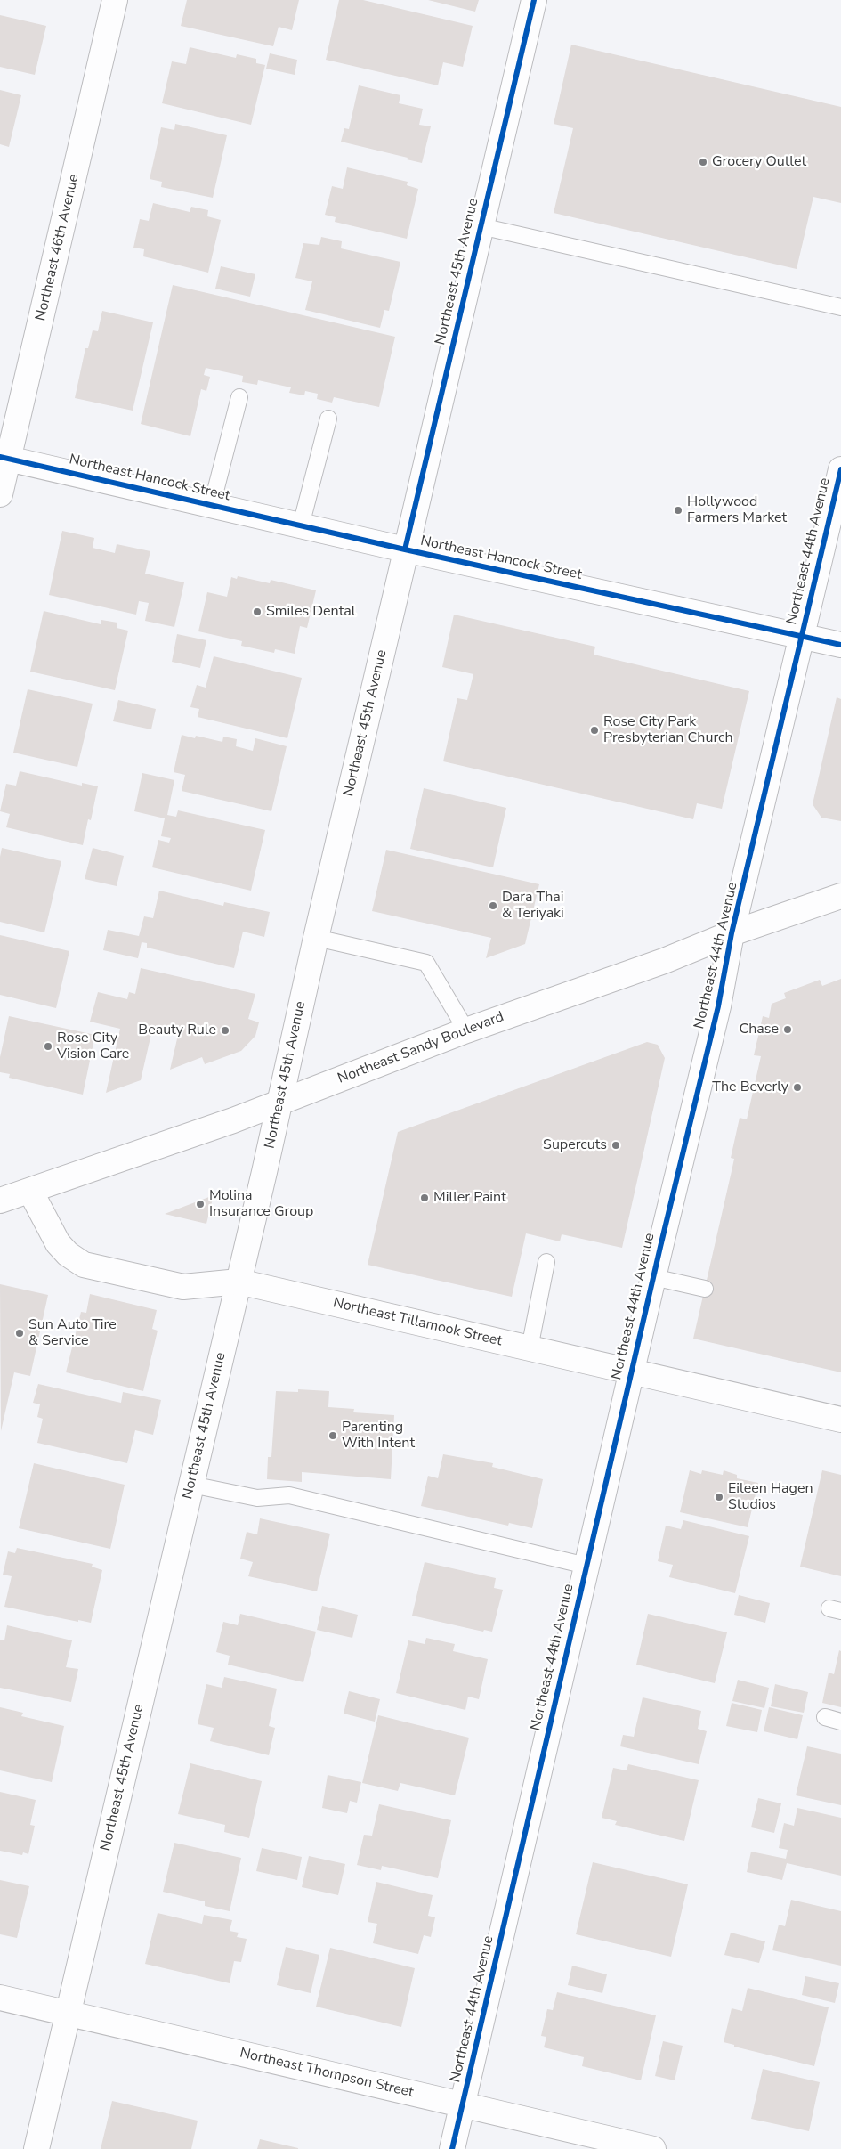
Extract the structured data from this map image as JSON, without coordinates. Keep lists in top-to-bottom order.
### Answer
{
  "streets": {
    "street": [
      "Northeast 46th Avenue",
      "Northeast 45th Avenue",
      "Northeast Hancock Street",
      "Northeast 44th Avenue",
      "Northeast Sandy Boulevard",
      "Northeast Tillamook Street",
      "Northeast Thompson Street"
    ]
  },
  "crossings": [
    ["Northeast 46th Avenue", "Northeast Hancock Street"],
    ["Northeast 45th Avenue", "Northeast Hancock Street"],
    ["Northeast 45th Avenue", "Northeast Sandy Boulevard"],
    ["Northeast 45th Avenue", "Northeast Tillamook Street"],
    ["Northeast 45th Avenue", "Northeast Thompson Street"],
    ["Northeast Hancock Street", "Northeast 44th Avenue"],
    ["Northeast 44th Avenue", "Northeast Sandy Boulevard"],
    ["Northeast 44th Avenue", "Northeast Tillamook Street"],
    ["Northeast 44th Avenue", "Northeast Thompson Street"],
    ["Northeast Sandy Boulevard", "Northeast Tillamook Street"]
  ],
  "places": [
    "Grocery Outlet",
    "Hollywood Farmers Market",
    "Smiles Dental",
    "Rose City Park Presbyterian Church",
    "Dara Thai & Teriyaki",
    "Chase",
    "Beauty Rule",
    "Rose City Vision Care",
    "The Beverly",
    "Supercuts",
    "Miller Paint",
    "Molina Insurance Group",
    "Sun Auto Tire & Service",
    "Parenting With Intent",
    "Eileen Hagen Studios"
  ]
}
